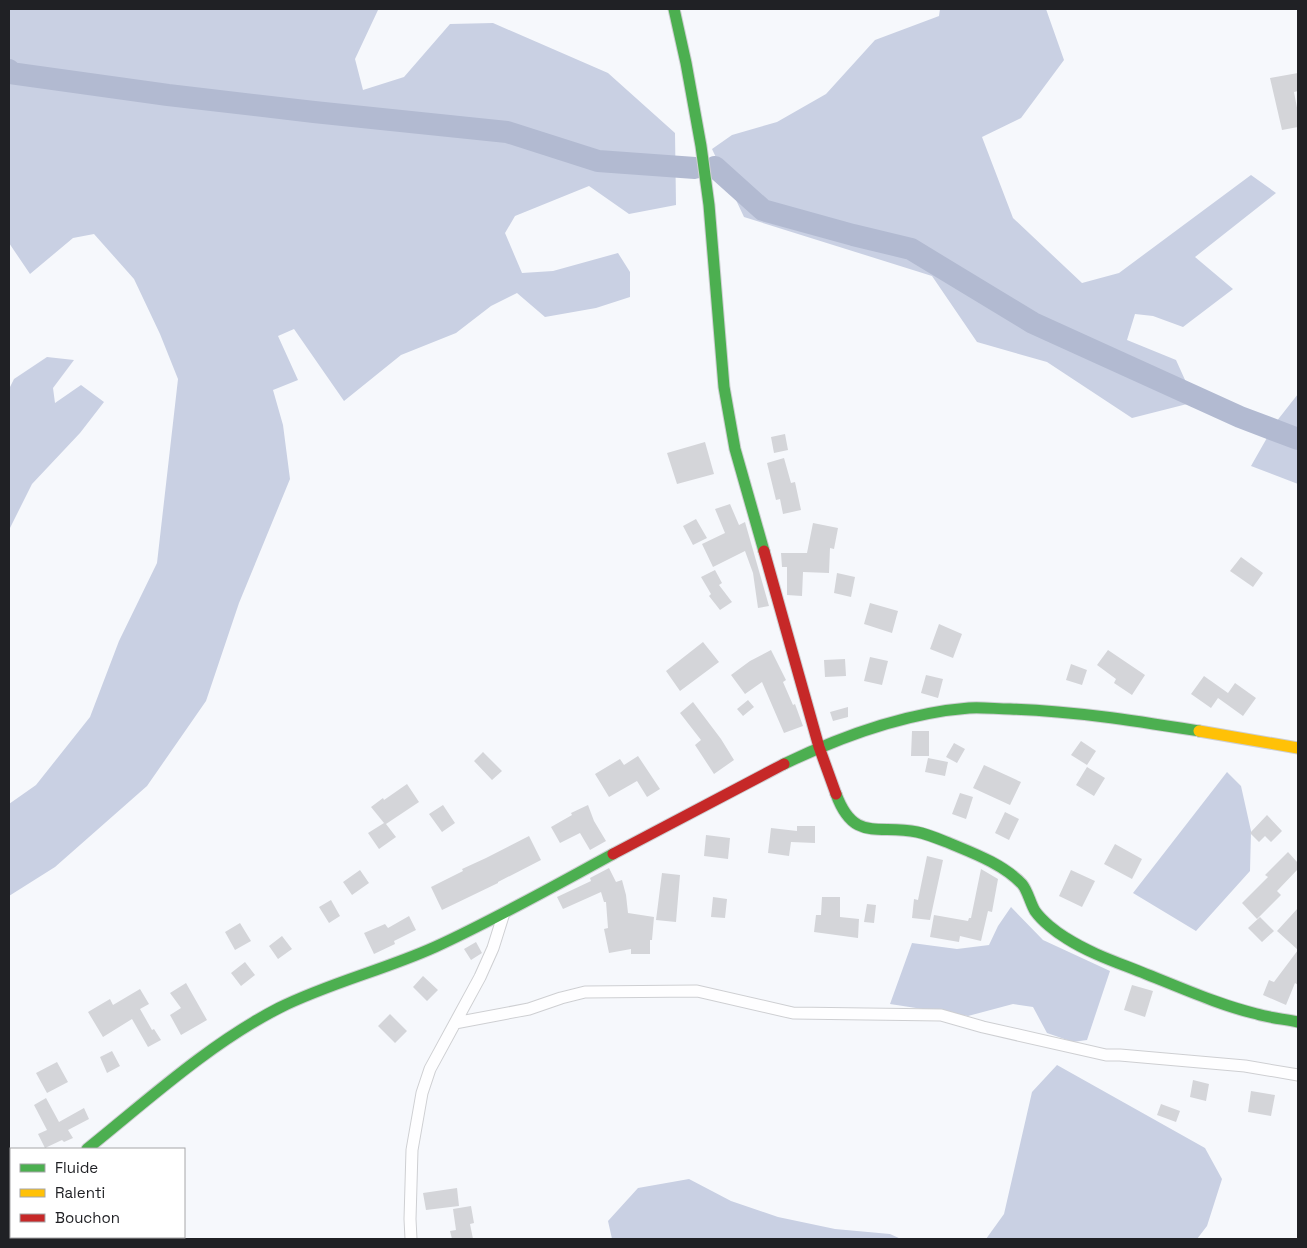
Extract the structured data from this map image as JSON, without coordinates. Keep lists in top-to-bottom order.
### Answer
{
  "legend": ["Fluide", "Ralenti", "Bouchon"]
}
